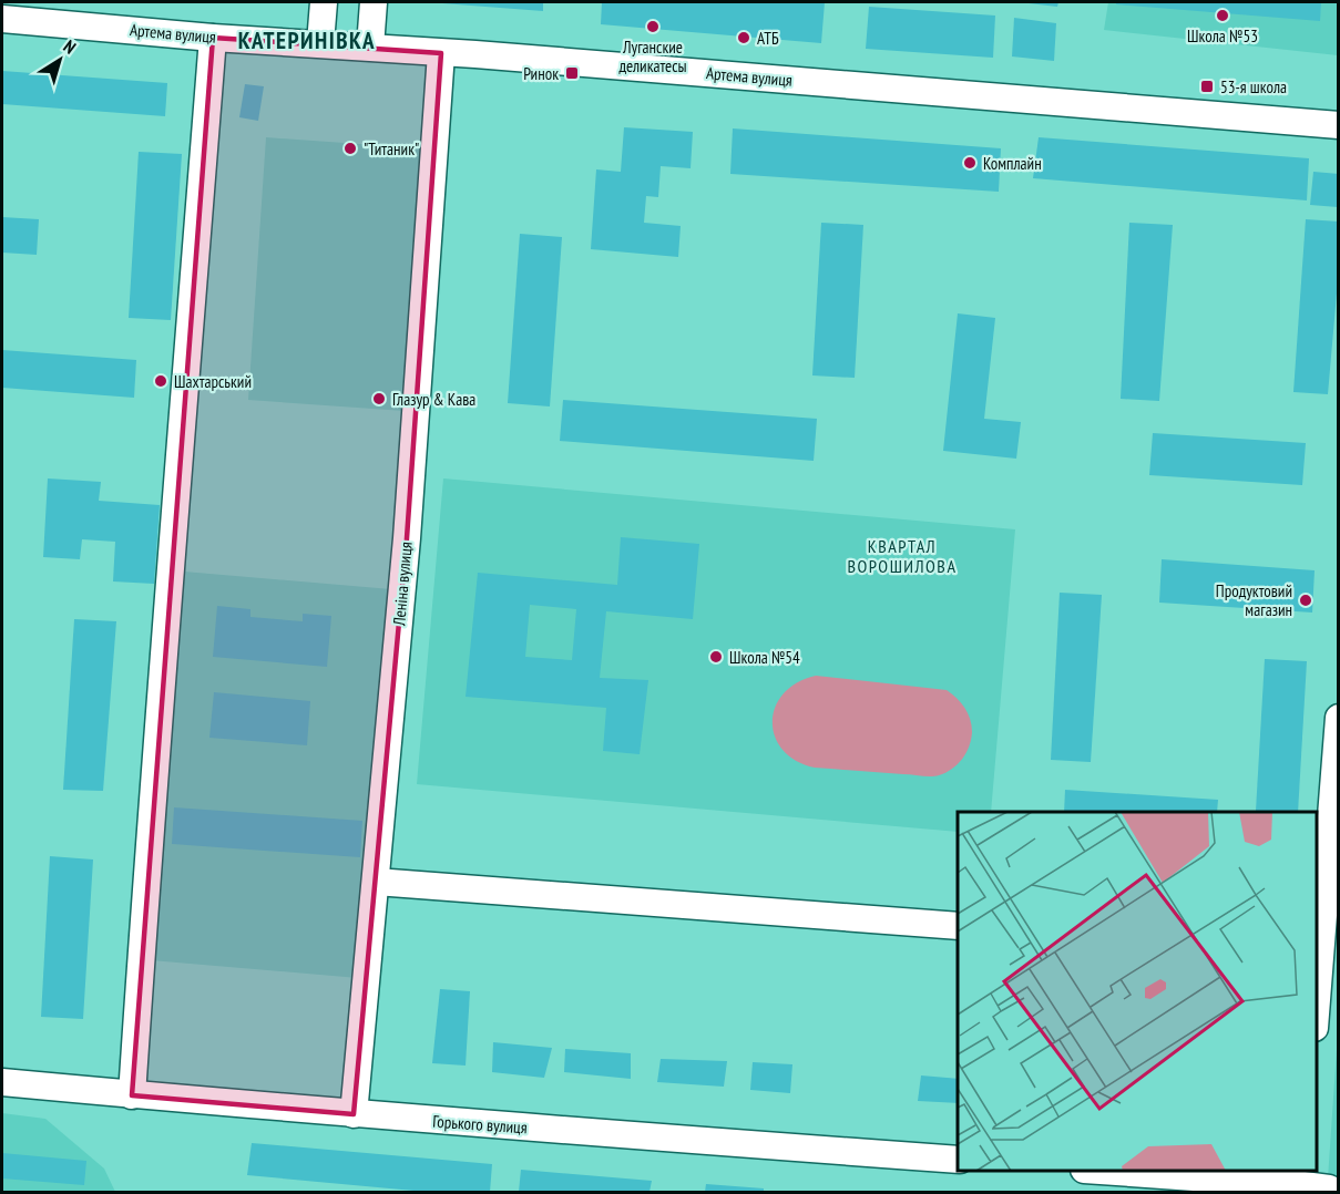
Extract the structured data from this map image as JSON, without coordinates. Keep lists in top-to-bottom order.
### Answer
{
  "streets": {
    "street": ["Артема вулиця", "Леніна вулиця", "Горького вулиця"]
  },
  "crossings": [
    ["Артема вулиця", "Леніна вулиця"],
    ["Леніна вулиця", "Горького вулиця"]
  ],
  "districts": ["КАТЕРИНІВКА", "КВАРТАЛ ВОРОШИЛОВА"],
  "places": {
    "other": [
      "Школа №53",
      "Луганские деликатесы",
      "АТБ",
      "\"Титаник\"",
      "Комплайн",
      "Шахтарський",
      "Глазур & Кава",
      "Продуктовий магазин",
      "Школа №54"
    ],
    "transit": ["Ринок", "53-я школа"]
  },
  "north": "top right"
}
